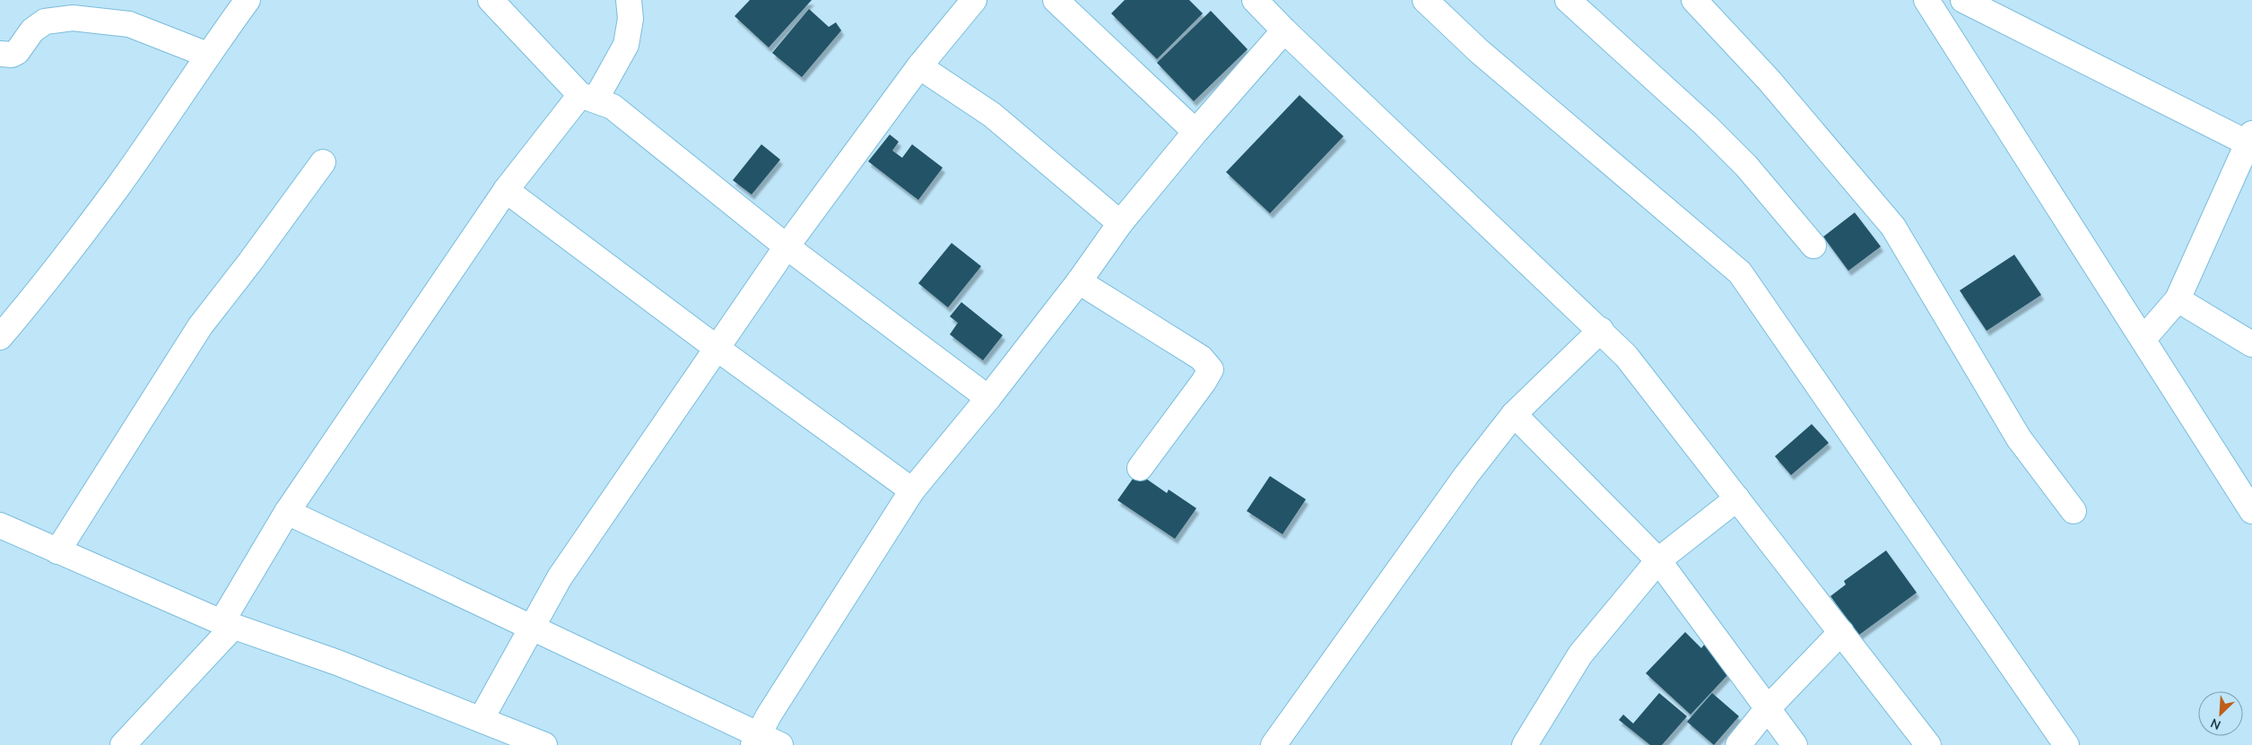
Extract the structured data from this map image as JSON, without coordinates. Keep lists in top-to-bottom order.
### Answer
{
  "north": "bottom left"
}
